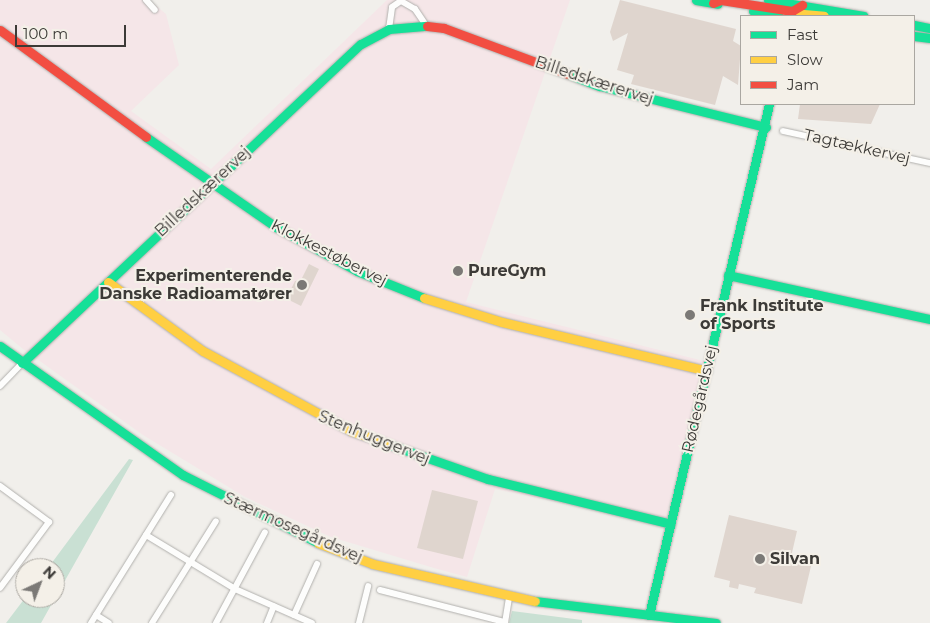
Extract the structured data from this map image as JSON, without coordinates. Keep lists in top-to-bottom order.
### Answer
{
  "streets": {
    "street": [
      "Billedskærervej",
      "Tagtækkervej",
      "Klokkestøbervej",
      "Rødegårdsvej",
      "Stenhuggervej",
      "Stærmosegårdsvej"
    ]
  },
  "crossings": [
    ["Billedskærervej", "Klokkestøbervej"],
    ["Billedskærervej", "Rødegårdsvej"],
    ["Billedskærervej", "Stenhuggervej"],
    ["Billedskærervej", "Stærmosegårdsvej"],
    ["Klokkestøbervej", "Rødegårdsvej"],
    ["Rødegårdsvej", "Stenhuggervej"],
    ["Rødegårdsvej", "Stærmosegårdsvej"]
  ],
  "places": [
    "PureGym",
    "Experimenterende Danske Radioamatører",
    "Frank Institute of Sports",
    "Silvan"
  ],
  "legend": ["Fast", "Slow", "Jam"],
  "scale_bar": "100 m",
  "north": "top right"
}
